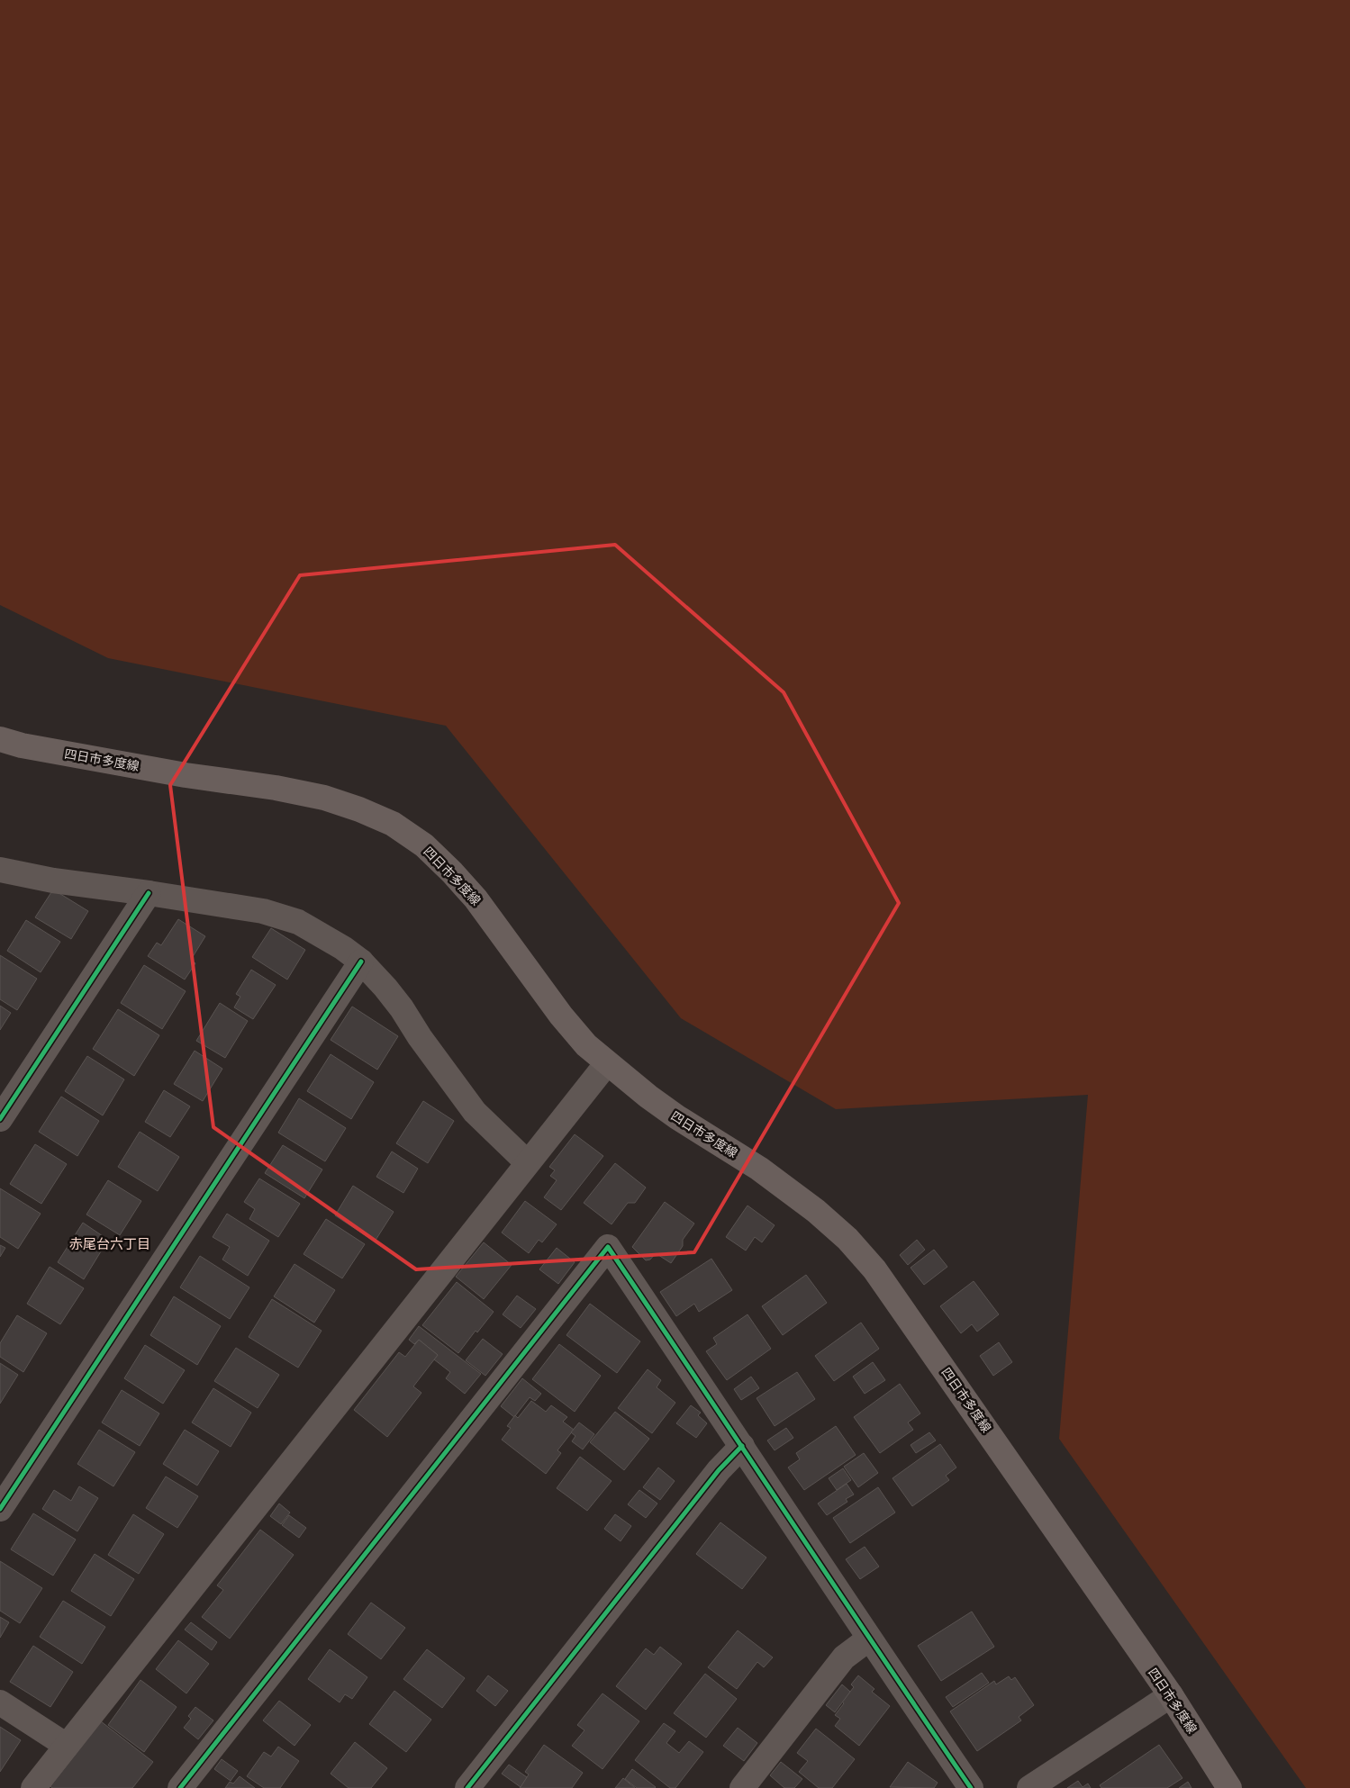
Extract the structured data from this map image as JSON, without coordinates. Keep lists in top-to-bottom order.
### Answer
{
  "streets": {
    "main road": ["四日市多度線"]
  },
  "districts": ["赤尾台六丁目"]
}
